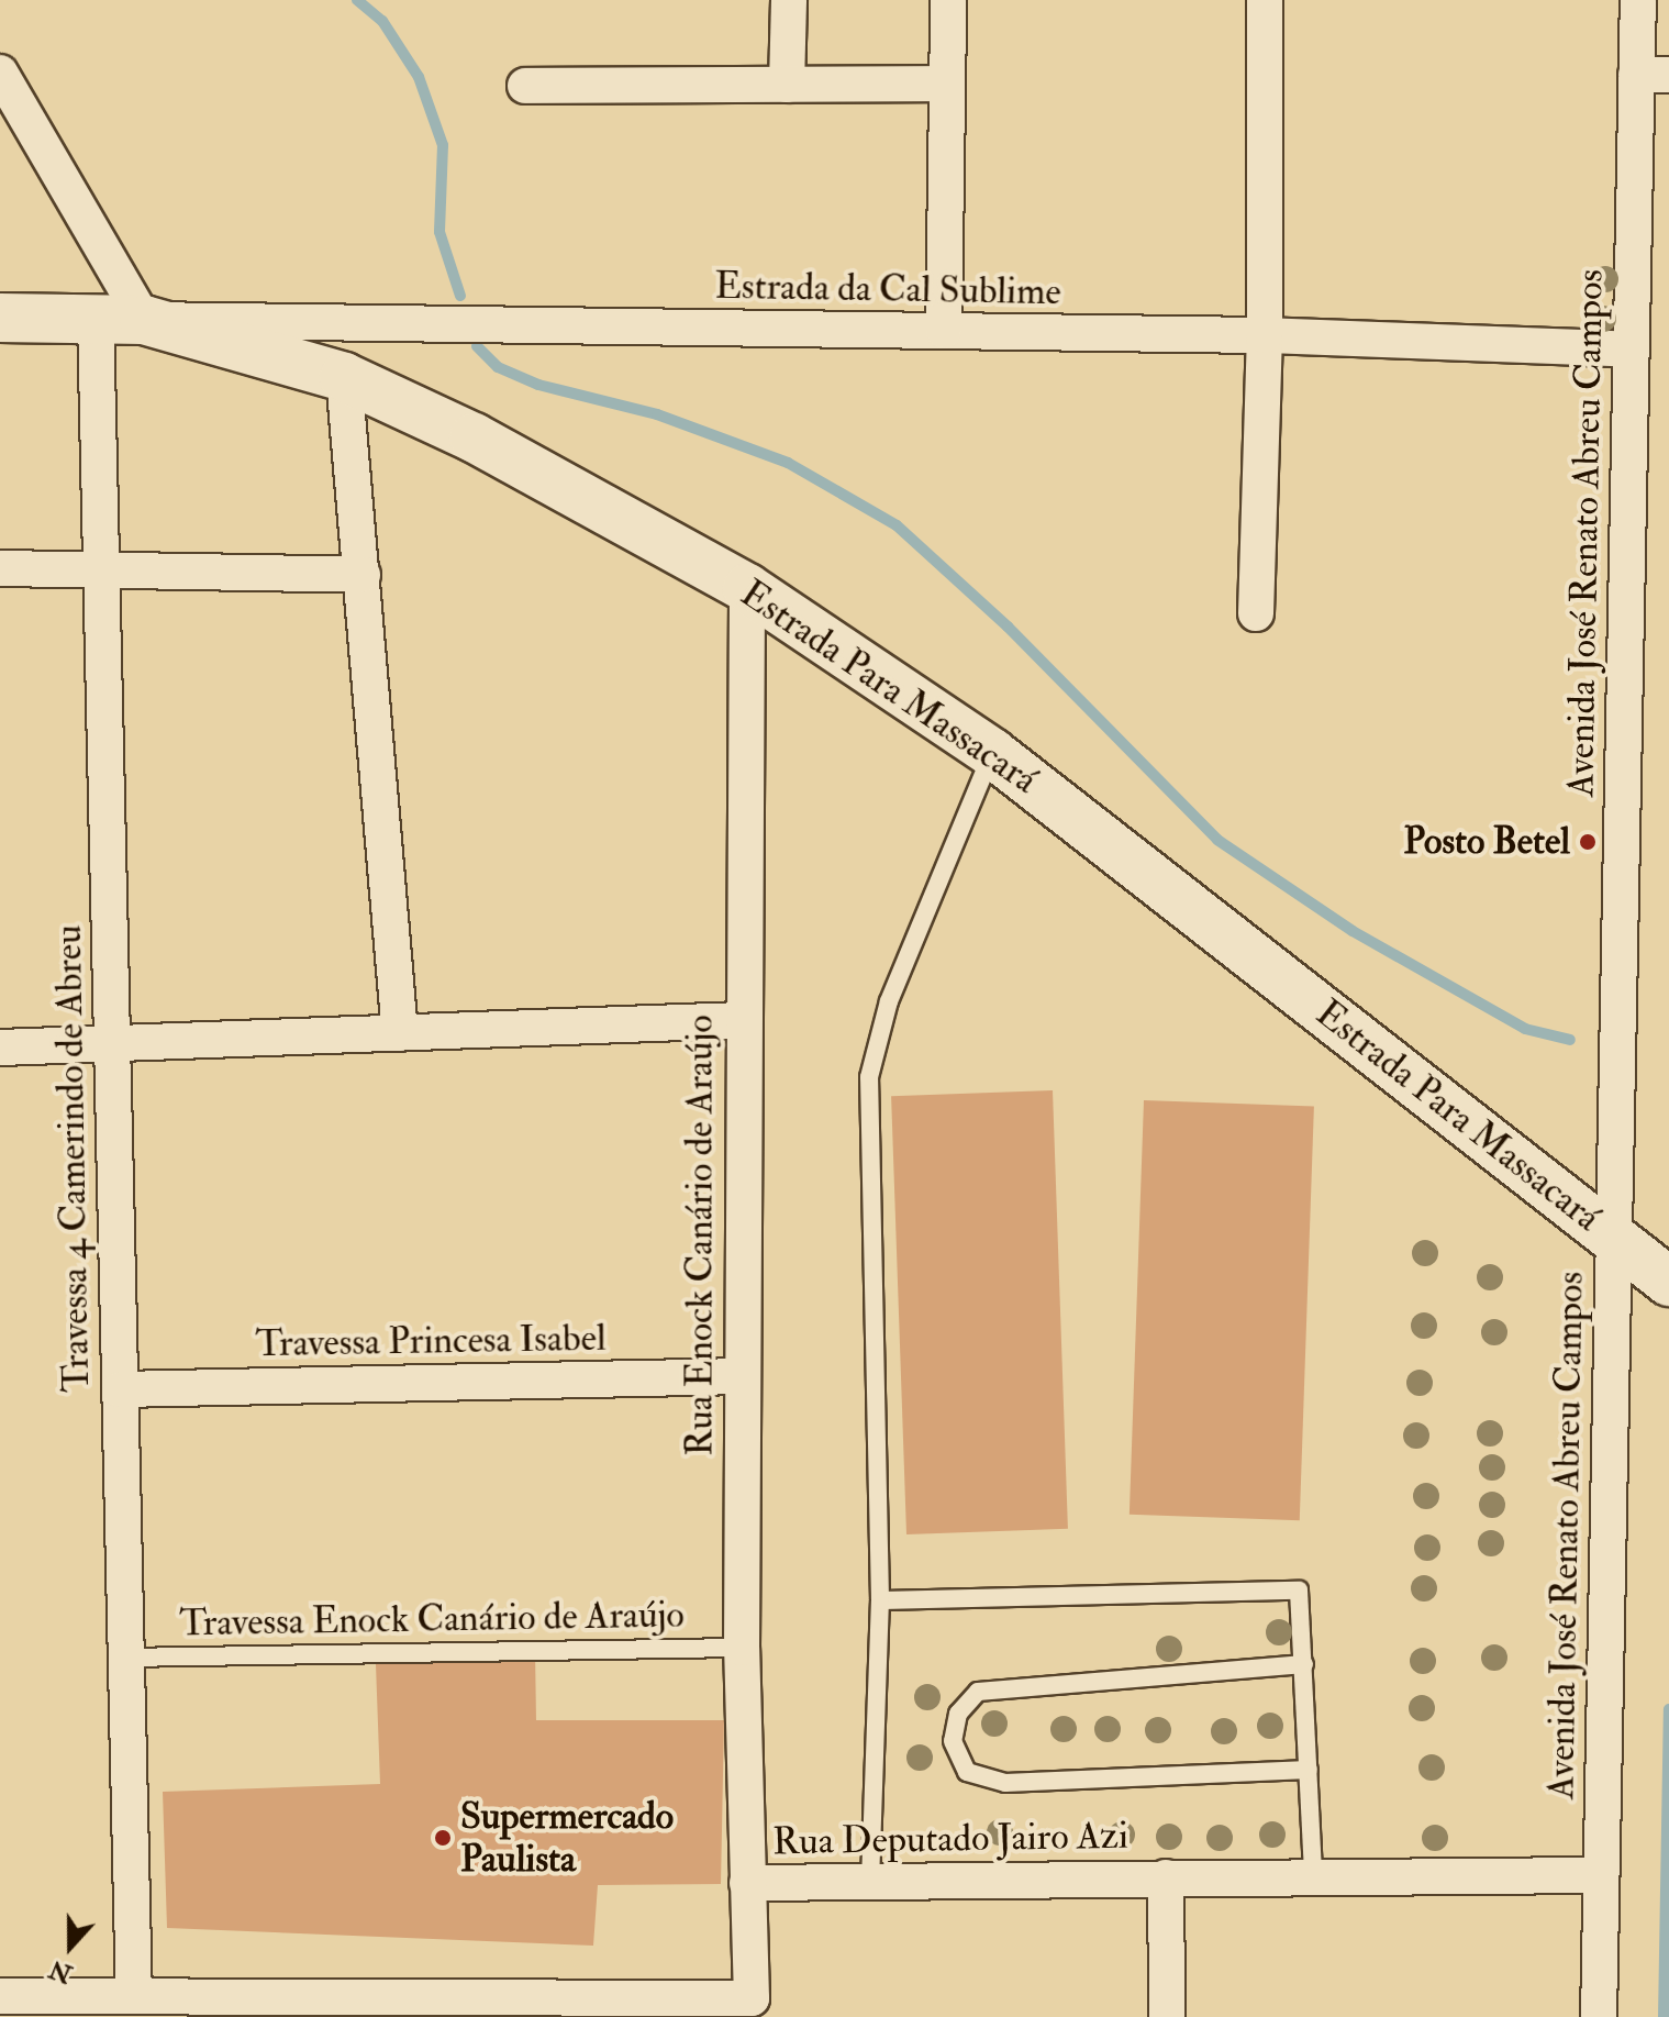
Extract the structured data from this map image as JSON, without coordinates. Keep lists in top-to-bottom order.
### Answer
{
  "streets": {
    "main road": ["Estrada Para Massacará"],
    "street": [
      "Estrada da Cal Sublime",
      "Avenida José Renato Abreu Campos",
      "Travessa 4 Camerindo de Abreu",
      "Rua Enock Canário de Araújo",
      "Travessa Princesa Isabel",
      "Rua Deputado Jairo Azi"
    ],
    "lane": ["Travessa Enock Canário de Araújo"]
  },
  "crossings": [
    ["Estrada da Cal Sublime", "Avenida José Renato Abreu Campos"],
    ["Estrada da Cal Sublime", "Estrada Para Massacará"],
    ["Avenida José Renato Abreu Campos", "Estrada Para Massacará"],
    ["Avenida José Renato Abreu Campos", "Rua Deputado Jairo Azi"],
    ["Estrada Para Massacará", "Travessa 4 Camerindo de Abreu"],
    ["Estrada Para Massacará", "Rua Enock Canário de Araújo"],
    ["Travessa 4 Camerindo de Abreu", "Travessa Princesa Isabel"],
    ["Travessa 4 Camerindo de Abreu", "Travessa Enock Canário de Araújo"],
    ["Travessa 4 Camerindo de Abreu", "Rua Deputado Jairo Azi"],
    ["Rua Enock Canário de Araújo", "Travessa Princesa Isabel"],
    ["Rua Enock Canário de Araújo", "Travessa Enock Canário de Araújo"],
    ["Rua Enock Canário de Araújo", "Rua Deputado Jairo Azi"]
  ],
  "places": ["Posto Betel", "Supermercado Paulista"],
  "north": "bottom"
}
